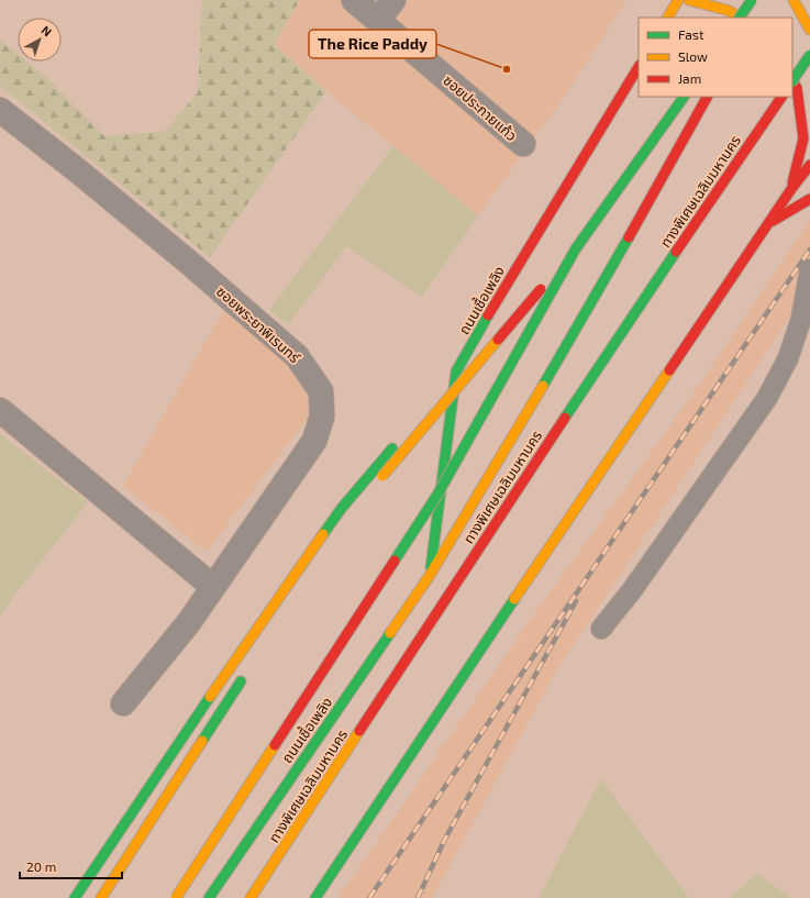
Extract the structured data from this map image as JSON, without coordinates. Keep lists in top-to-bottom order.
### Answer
{
  "streets": {
    "main road": ["ทางพิเศษเฉลิมมหานคร", "ถนนเชื้อเพลิง"],
    "street": ["ซอยประกายแก้ว", "ซอยพระยาพิเรนทร์"]
  },
  "places": ["The Rice Paddy"],
  "legend": ["Fast", "Slow", "Jam"],
  "scale_bar": "20 m",
  "north": "top right"
}
